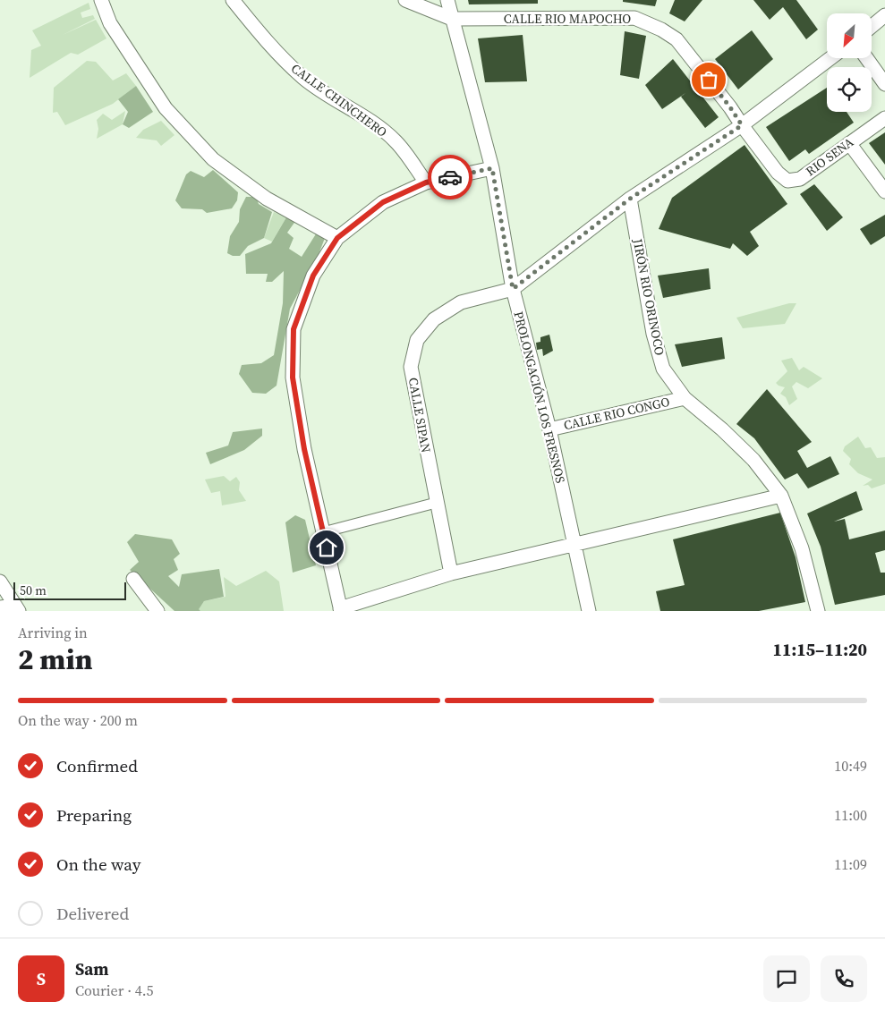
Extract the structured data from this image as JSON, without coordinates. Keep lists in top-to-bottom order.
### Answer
{
  "streets": {
    "street": [
      "CALLE RIO MAPOCHO",
      "CALLE CHINCHERO",
      "RIO SENA",
      "JIRÓN RIO ORINOCO",
      "PROLONGACIÓN LOS FRESNOS",
      "CALLE RIO CONGO",
      "CALLE SIPAN"
    ]
  },
  "crossings": [
    ["CALLE RIO MAPOCHO", "RIO SENA"],
    ["CALLE RIO MAPOCHO", "PROLONGACIÓN LOS FRESNOS"],
    ["JIRÓN RIO ORINOCO", "CALLE RIO CONGO"],
    ["PROLONGACIÓN LOS FRESNOS", "CALLE RIO CONGO"],
    ["PROLONGACIÓN LOS FRESNOS", "CALLE SIPAN"]
  ],
  "scale_bar": "50 m",
  "north": "bottom left",
  "page": {
    "scale": "50 m",
    "heading": ["2 min", "Arriving in", "11:15–11:20"],
    "panel": ["Sam", "Courier · 4.5"],
    "bar": "On the way · 200 m",
    "list": [
      ["Confirmed", "10:49"],
      ["Preparing", "11:00"],
      ["On the way", "11:09"],
      "Delivered"
    ],
    "round": "S"
  }
}
